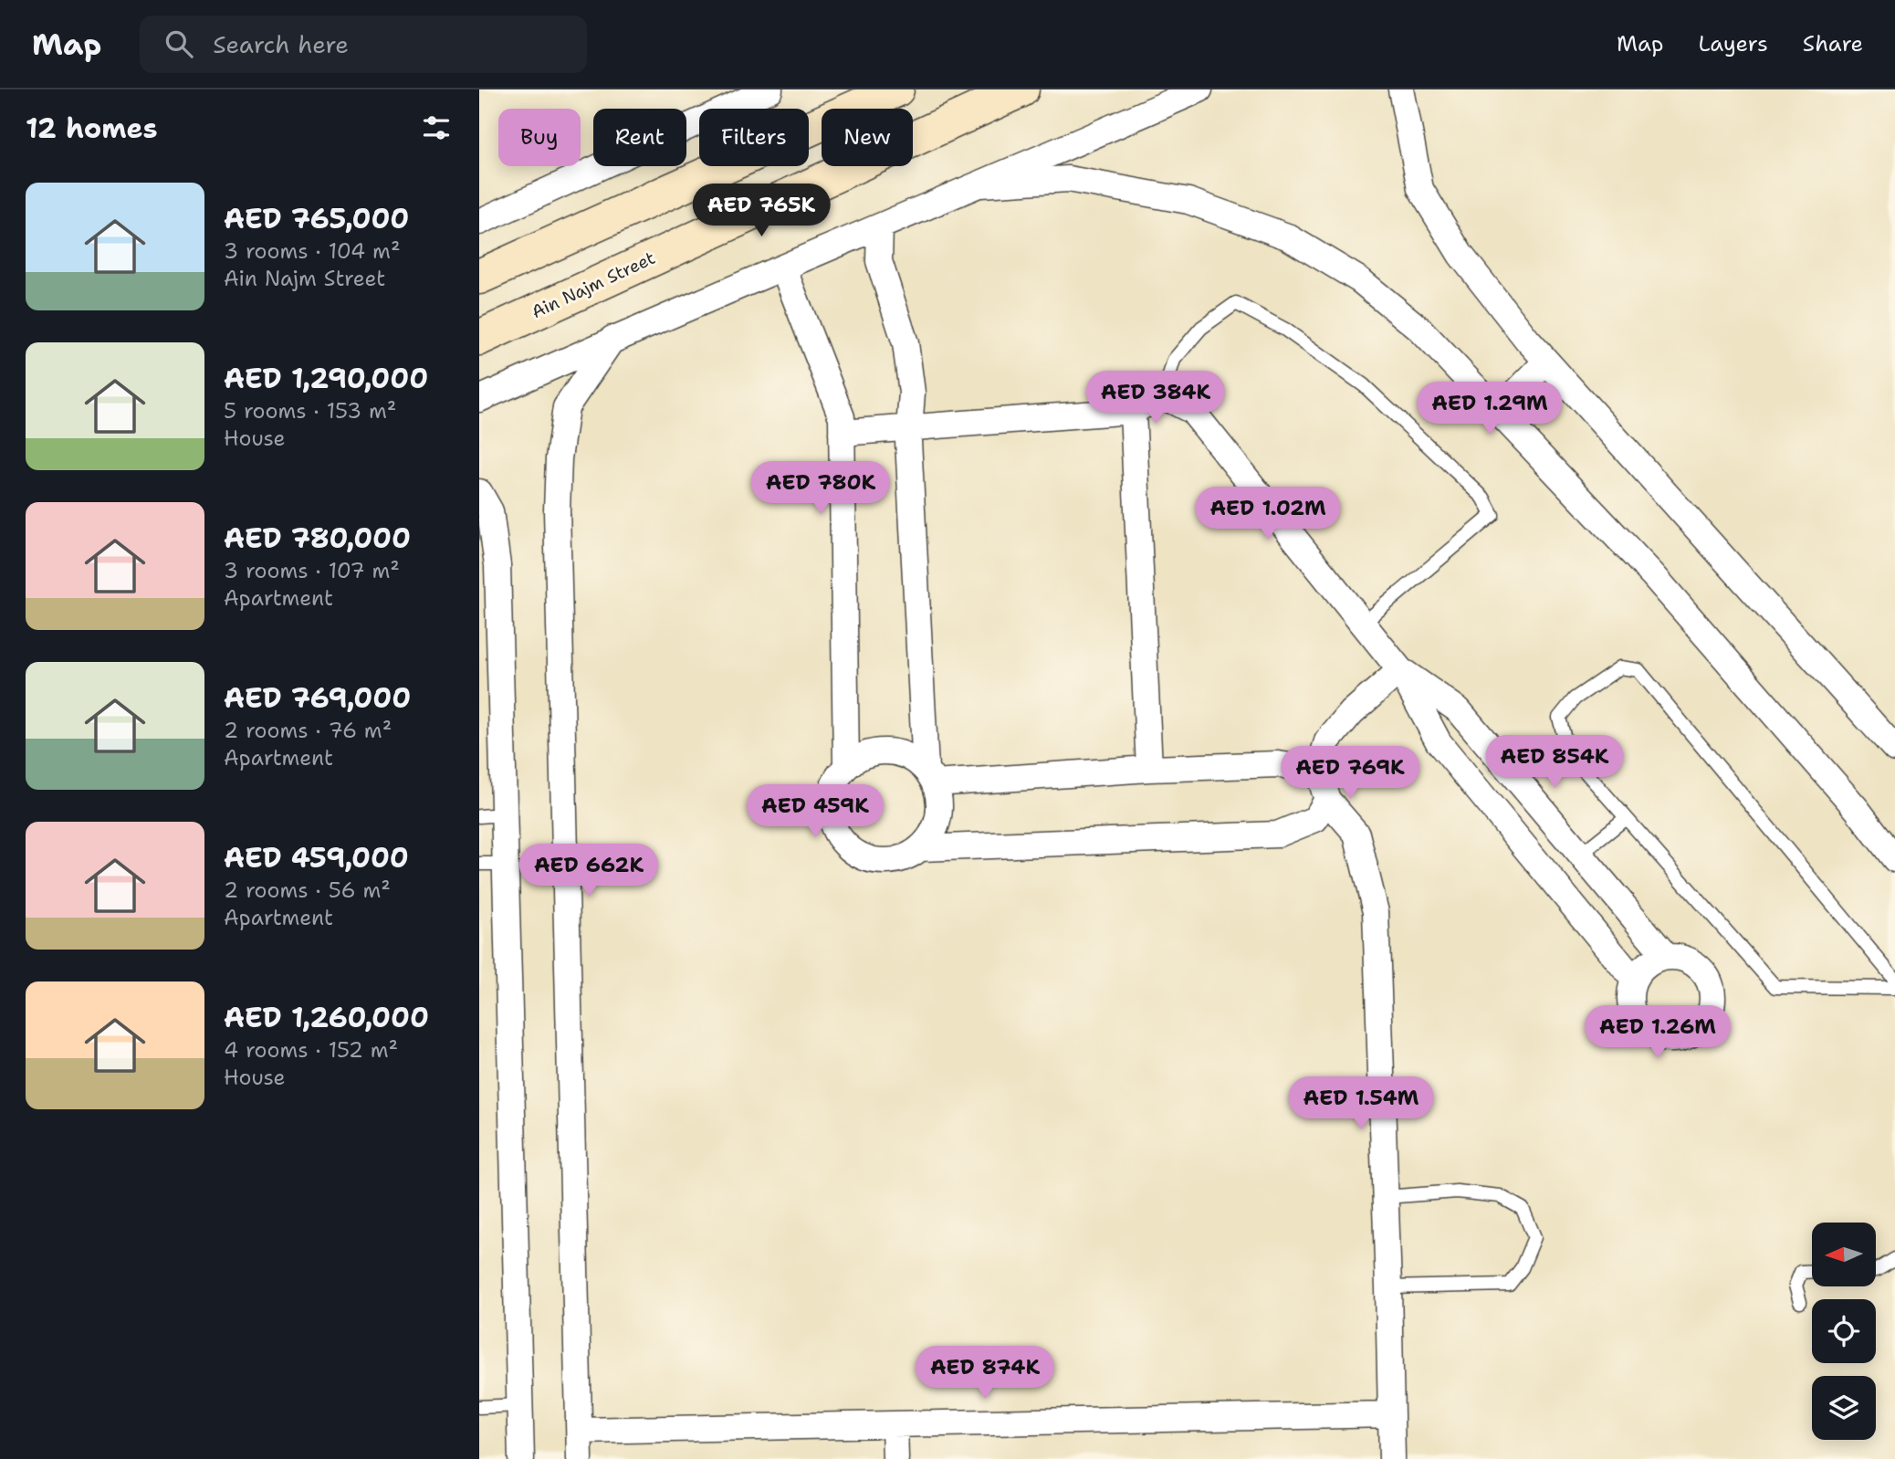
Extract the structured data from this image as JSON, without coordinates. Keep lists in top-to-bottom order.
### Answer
{
  "streets": {
    "main road": ["Ain Najm Street"]
  },
  "north": "left",
  "page": {
    "header": "Map",
    "search": "Search here",
    "nav": ["Map", "Layers", "Share"],
    "heading": "12 homes",
    "chip": [
      "Buy",
      "Rent",
      "Filters",
      "New"
    ],
    "list": [
      {
        "name": "AED 765,000",
        "note": "3 rooms · 104 m² · Ain Najm Street"
      },
      {
        "name": "AED 1,290,000",
        "note": "5 rooms · 153 m² · House"
      },
      {
        "name": "AED 780,000",
        "note": "3 rooms · 107 m² · Apartment"
      },
      {
        "name": "AED 769,000",
        "note": "2 rooms · 76 m² · Apartment"
      },
      {
        "name": "AED 459,000",
        "note": "2 rooms · 56 m² · Apartment"
      },
      {
        "name": "AED 1,260,000",
        "note": "4 rooms · 152 m² · House"
      }
    ],
    "price": [
      "AED 765K",
      "AED 384K",
      "AED 1.29M",
      "AED 780K",
      "AED 1.02M",
      "AED 854K",
      "AED 769K",
      "AED 459K",
      "AED 662K",
      "AED 1.26M",
      "AED 1.54M",
      "AED 874K"
    ]
  }
}
